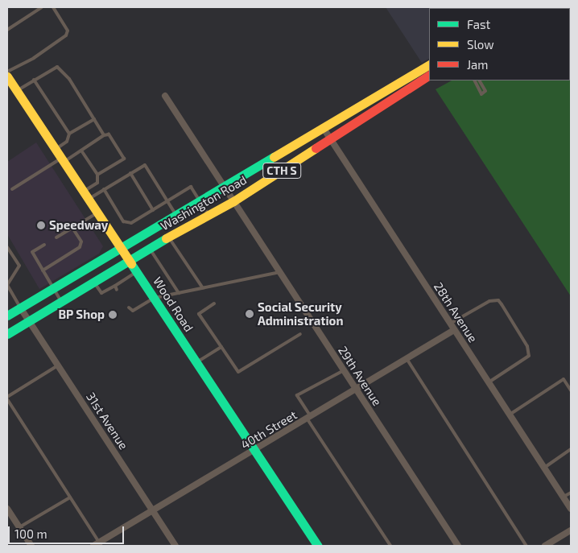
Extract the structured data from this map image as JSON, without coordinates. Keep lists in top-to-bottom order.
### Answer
{
  "streets": {
    "main road": ["CTH S", "Washington Road", "Wood Road"],
    "street": [
      "28th Avenue",
      "29th Avenue",
      "31st Avenue",
      "40th Street"
    ]
  },
  "crossings": [
    ["Washington Road", "Wood Road"],
    ["Washington Road", "28th Avenue"],
    ["Washington Road", "29th Avenue"],
    ["Washington Road", "31st Avenue"],
    ["Wood Road", "40th Street"],
    ["28th Avenue", "40th Street"],
    ["29th Avenue", "40th Street"],
    ["31st Avenue", "40th Street"]
  ],
  "places": ["Speedway", "Social Security Administration", "BP Shop"],
  "legend": ["Fast", "Slow", "Jam"],
  "scale_bar": "100 m"
}
